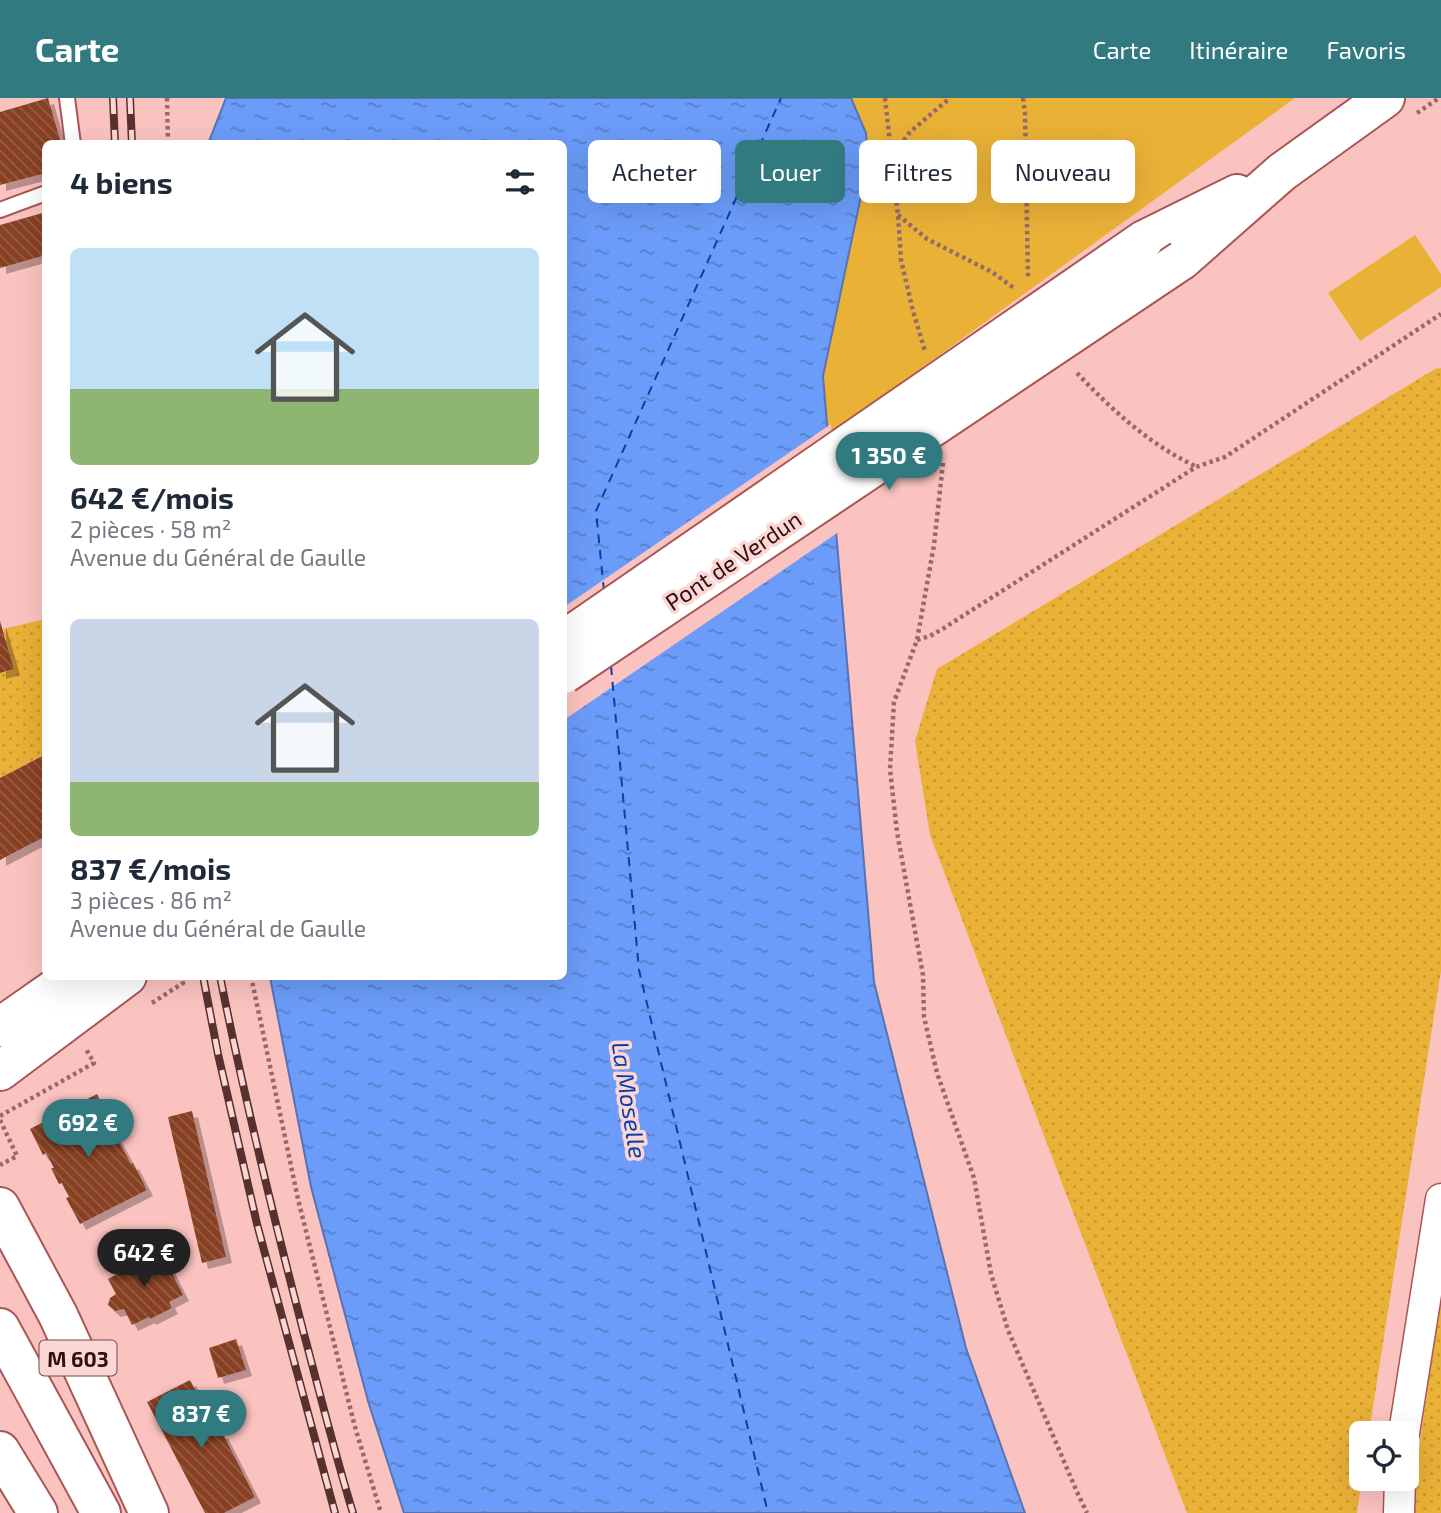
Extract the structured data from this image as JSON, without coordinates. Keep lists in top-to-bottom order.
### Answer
{
  "streets": {
    "main road": ["Pont de Verdun", "M 603"]
  },
  "water": ["La Moselle"],
  "page": {
    "header": "Carte",
    "nav": ["Carte", "Itinéraire", "Favoris"],
    "chip": [
      "Acheter",
      "Louer",
      "Filtres",
      "Nouveau"
    ],
    "heading": "4 biens",
    "list": [
      {
        "name": "642 €/mois",
        "note": "2 pièces · 58 m² · Avenue du Général de Gaulle"
      },
      {
        "name": "837 €/mois",
        "note": "3 pièces · 86 m² · Avenue du Général de Gaulle"
      }
    ],
    "price": [
      "1 350 €",
      "692 €",
      "642 €",
      "837 €"
    ]
  }
}
